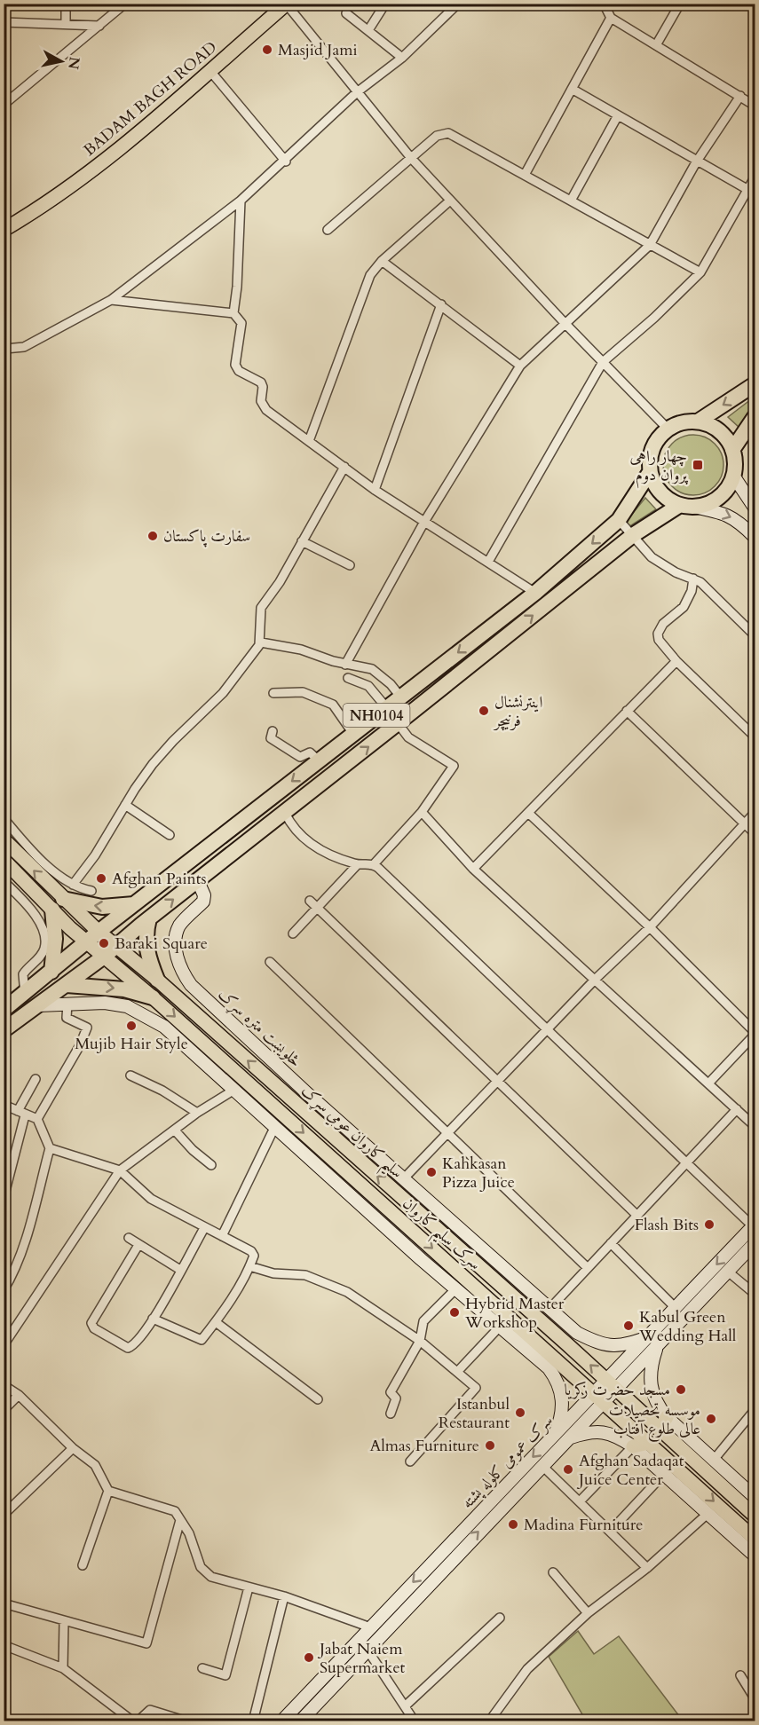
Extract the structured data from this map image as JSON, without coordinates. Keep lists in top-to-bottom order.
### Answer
{
  "streets": {
    "highway": ["NH0104"],
    "main road": ["BADAM BAGH ROAD", "سلیم کاروان عومي سړک", "سرک سلیم کاروان"],
    "street": ["څلویښت متره سړک", "سرک عمومی کلوله پشته"]
  },
  "crossings": [
    ["NH0104", "څلویښت متره سړک"],
    ["NH0104", "سلیم کاروان عومي سړک"],
    ["NH0104", "سرک سلیم کاروان"],
    ["څلویښت متره سړک", "سرک عمومی کلوله پشته"],
    ["سلیم کاروان عومي سړک", "سرک عمومی کلوله پشته"],
    ["سرک سلیم کاروان", "سرک عمومی کلوله پشته"]
  ],
  "one_way": ["سلیم کاروان عومي سړک", "سرک سلیم کاروان"],
  "places": {
    "other": [
      "Masjid Jami",
      "سفارت پاکستان",
      "اینترنشنال فرنیچر",
      "Afghan Paints",
      "Baraki Square",
      "Mujib Hair Style",
      "Kahkasan Pizza Juice",
      "Flash Bits",
      "Hybrid Master Workshop",
      "Kabul Green Wedding Hall",
      "مسجد حضرت زکریا",
      "Istanbul Restaurant",
      "موسسه تحصیلات عالی طلوع آفتاب",
      "Almas Furniture",
      "Afghan Sadaqat Juice Center",
      "Madina Furniture",
      "Jabat Naiem Supermarket"
    ],
    "transit": ["چهار راهی پروان دوم"]
  },
  "north": "right"
}
